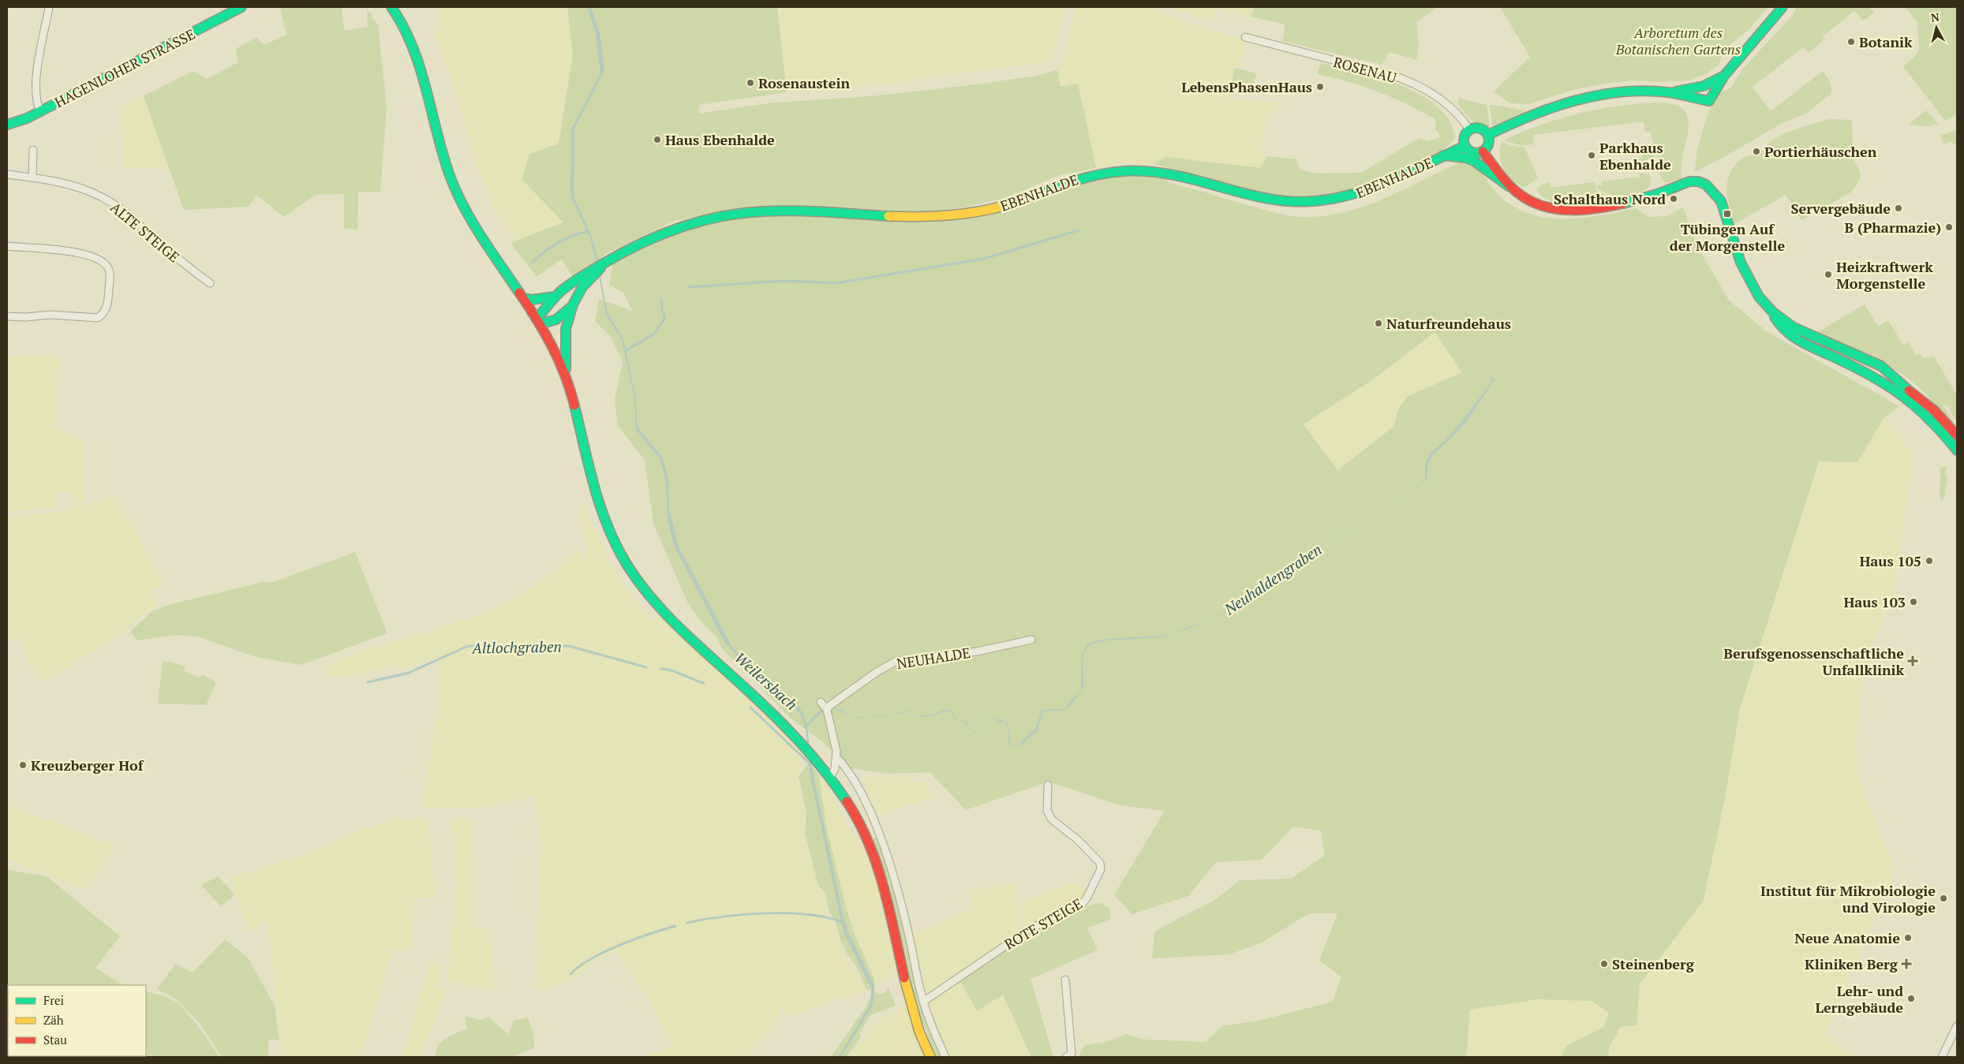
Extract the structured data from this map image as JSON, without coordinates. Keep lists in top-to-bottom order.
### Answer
{
  "streets": {
    "street": [
      "HAGENLOHER STRASSE",
      "ROSENAU",
      "EBENHALDE",
      "ALTE STEIGE",
      "NEUHALDE",
      "ROTE STEIGE"
    ]
  },
  "crossings": [
    ["ROSENAU", "EBENHALDE"]
  ],
  "water": ["Neuhaldengraben", "Altlochgraben", "Weilersbach"],
  "parks": ["Arboretum des Botanischen Gartens"],
  "places": {
    "other": [
      "Botanik",
      "Rosenaustein",
      "LebensPhasenHaus",
      "Haus Ebenhalde",
      "Portierhäuschen",
      "Parkhaus Ebenhalde",
      "Schalthaus Nord",
      "Servergebäude",
      "B (Pharmazie)",
      "Heizkraftwerk Morgenstelle",
      "Naturfreundehaus",
      "Haus 105",
      "Haus 103",
      "Kreuzberger Hof",
      "Institut für Mikrobiologie und Virologie",
      "Neue Anatomie",
      "Steinenberg",
      "Lehr- und Lerngebäude"
    ],
    "transit": ["Tübingen Auf der Morgenstelle"],
    "health": ["Berufsgenossenschaftliche Unfallklinik", "Kliniken Berg"]
  },
  "legend": ["Frei", "Zäh", "Stau"],
  "north": "top"
}
